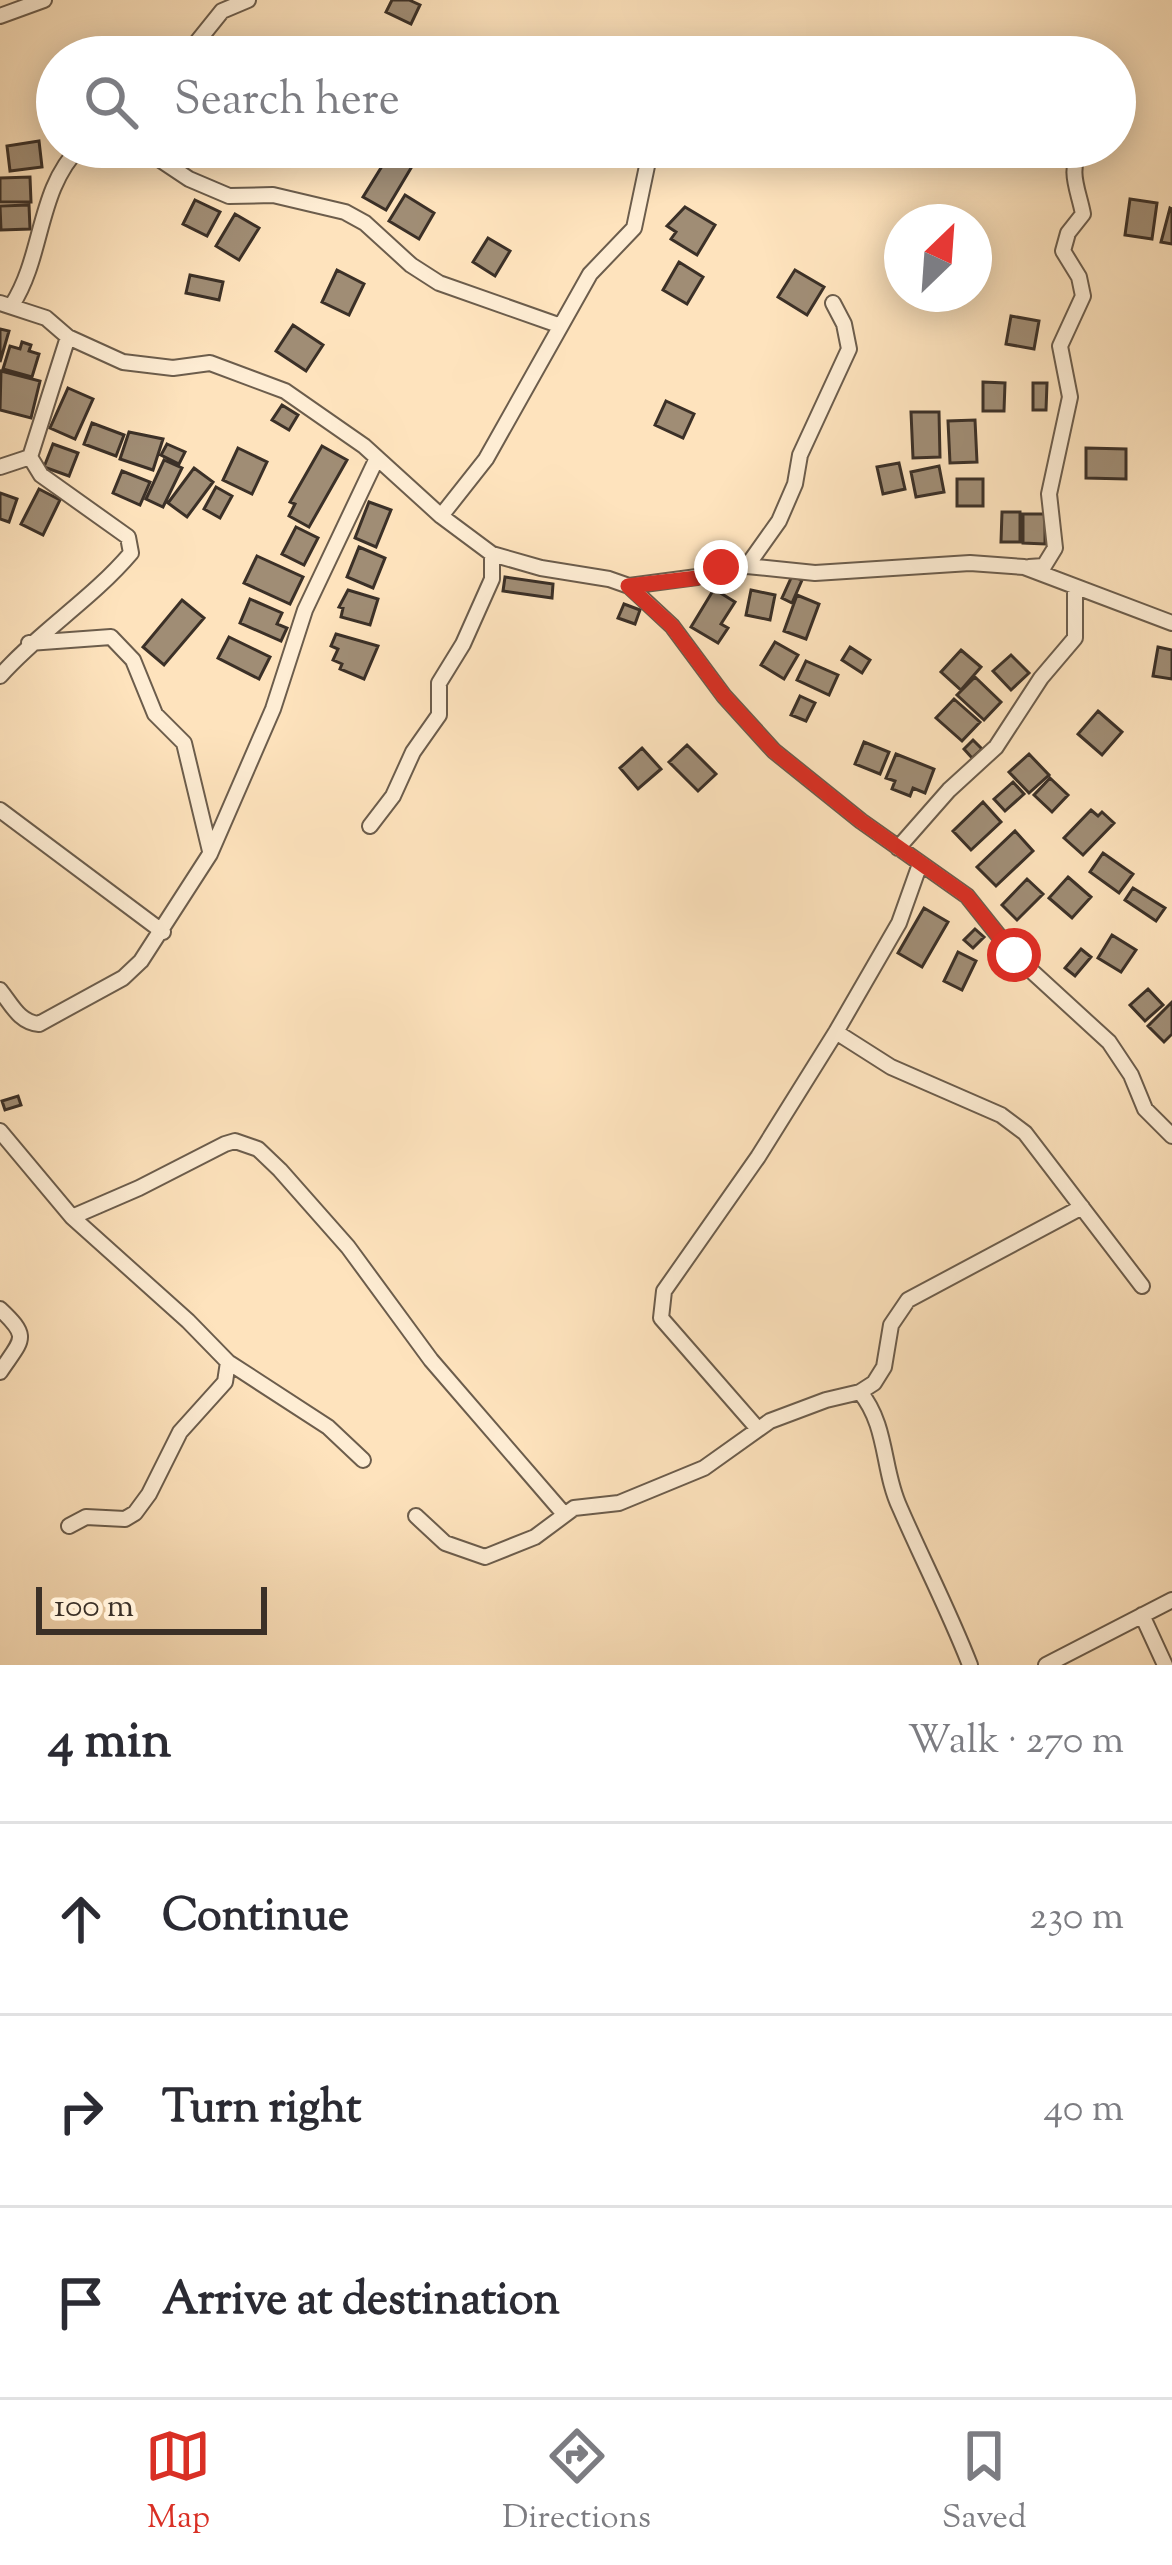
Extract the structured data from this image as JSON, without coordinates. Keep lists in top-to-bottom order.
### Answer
{
  "scale_bar": "100 m",
  "north": "top right",
  "page": {
    "search": "Search here",
    "scale": "100 m",
    "heading": ["4 min", "Walk · 270 m"],
    "list": [
      ["Continue", "230 m"],
      ["Turn right", "40 m"],
      "Arrive at destination"
    ],
    "nav": ["Map", "Directions", "Saved"]
  }
}
